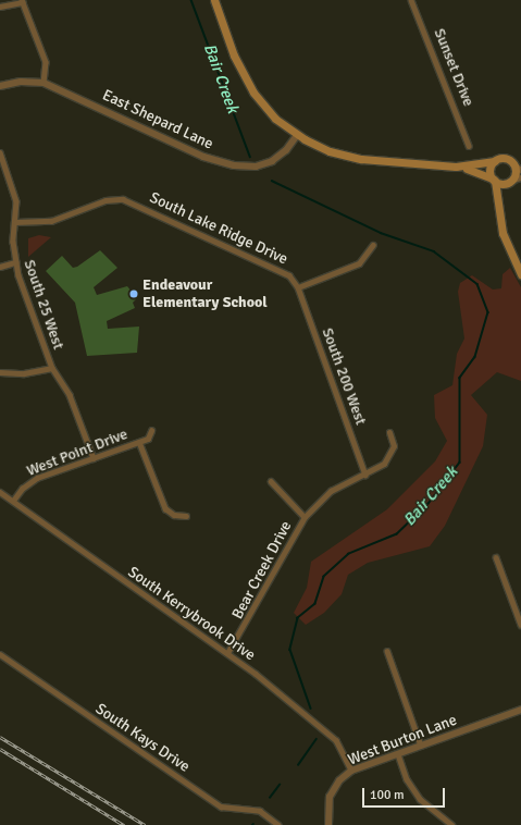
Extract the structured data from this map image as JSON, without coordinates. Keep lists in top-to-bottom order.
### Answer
{
  "streets": {
    "street": [
      "Sunset Drive",
      "East Shepard Lane",
      "South Lake Ridge Drive",
      "South 25 West",
      "South 200 West",
      "West Point Drive",
      "Bear Creek Drive",
      "South Kerrybrook Drive",
      "South Kays Drive",
      "West Burton Lane"
    ]
  },
  "crossings": [
    ["South Lake Ridge Drive", "South 25 West"],
    ["South Lake Ridge Drive", "South 200 West"],
    ["South 25 West", "West Point Drive"],
    ["South 200 West", "Bear Creek Drive"],
    ["West Point Drive", "South Kerrybrook Drive"],
    ["Bear Creek Drive", "South Kerrybrook Drive"],
    ["South Kerrybrook Drive", "West Burton Lane"]
  ],
  "water": ["Bair Creek"],
  "places": ["Endeavour Elementary School"],
  "scale_bar": "100 m"
}
